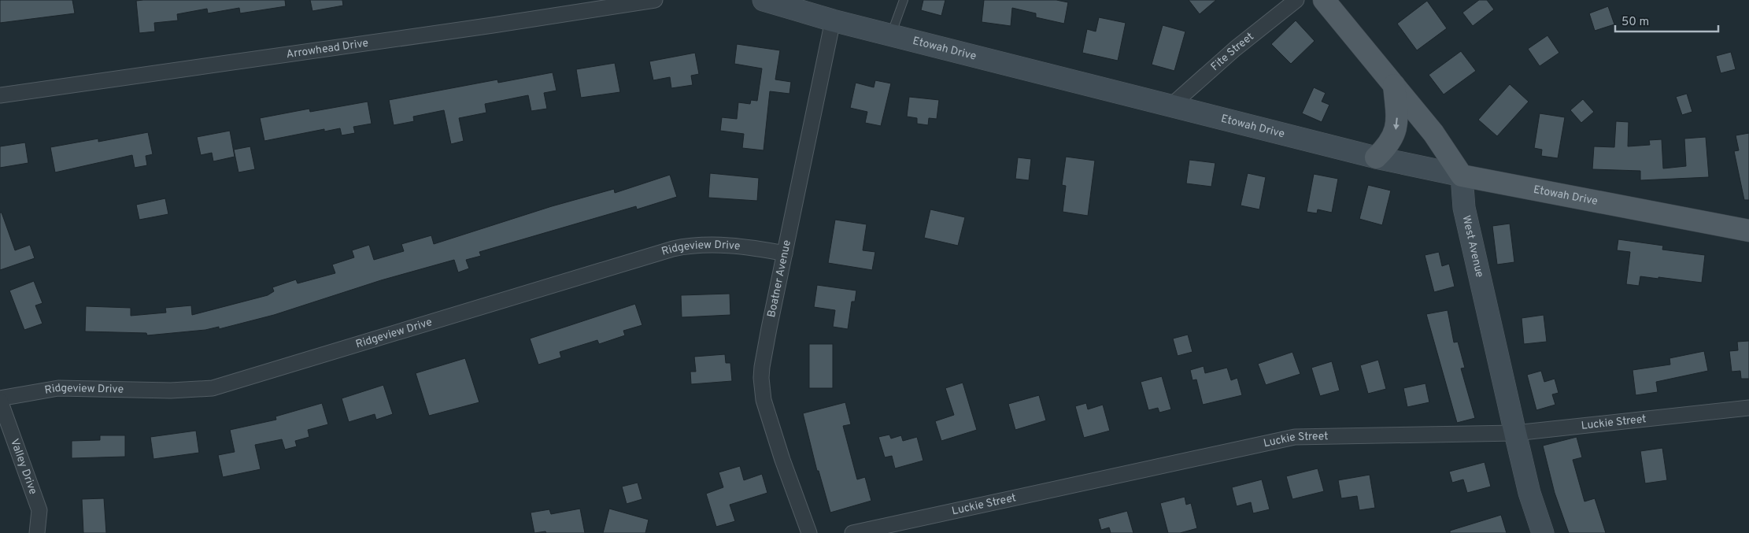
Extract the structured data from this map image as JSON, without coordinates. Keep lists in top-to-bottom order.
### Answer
{
  "streets": {
    "main road": ["Etowah Drive", "West Avenue"],
    "street": [
      "Arrowhead Drive",
      "Fite Street",
      "Ridgeview Drive",
      "Boatner Avenue",
      "Luckie Street",
      "Valley Drive"
    ]
  },
  "crossings": [
    ["Etowah Drive", "Fite Street"],
    ["Etowah Drive", "West Avenue"],
    ["Etowah Drive", "Boatner Avenue"],
    ["West Avenue", "Luckie Street"],
    ["Ridgeview Drive", "Boatner Avenue"],
    ["Ridgeview Drive", "Valley Drive"]
  ],
  "scale_bar": "50 m"
}
